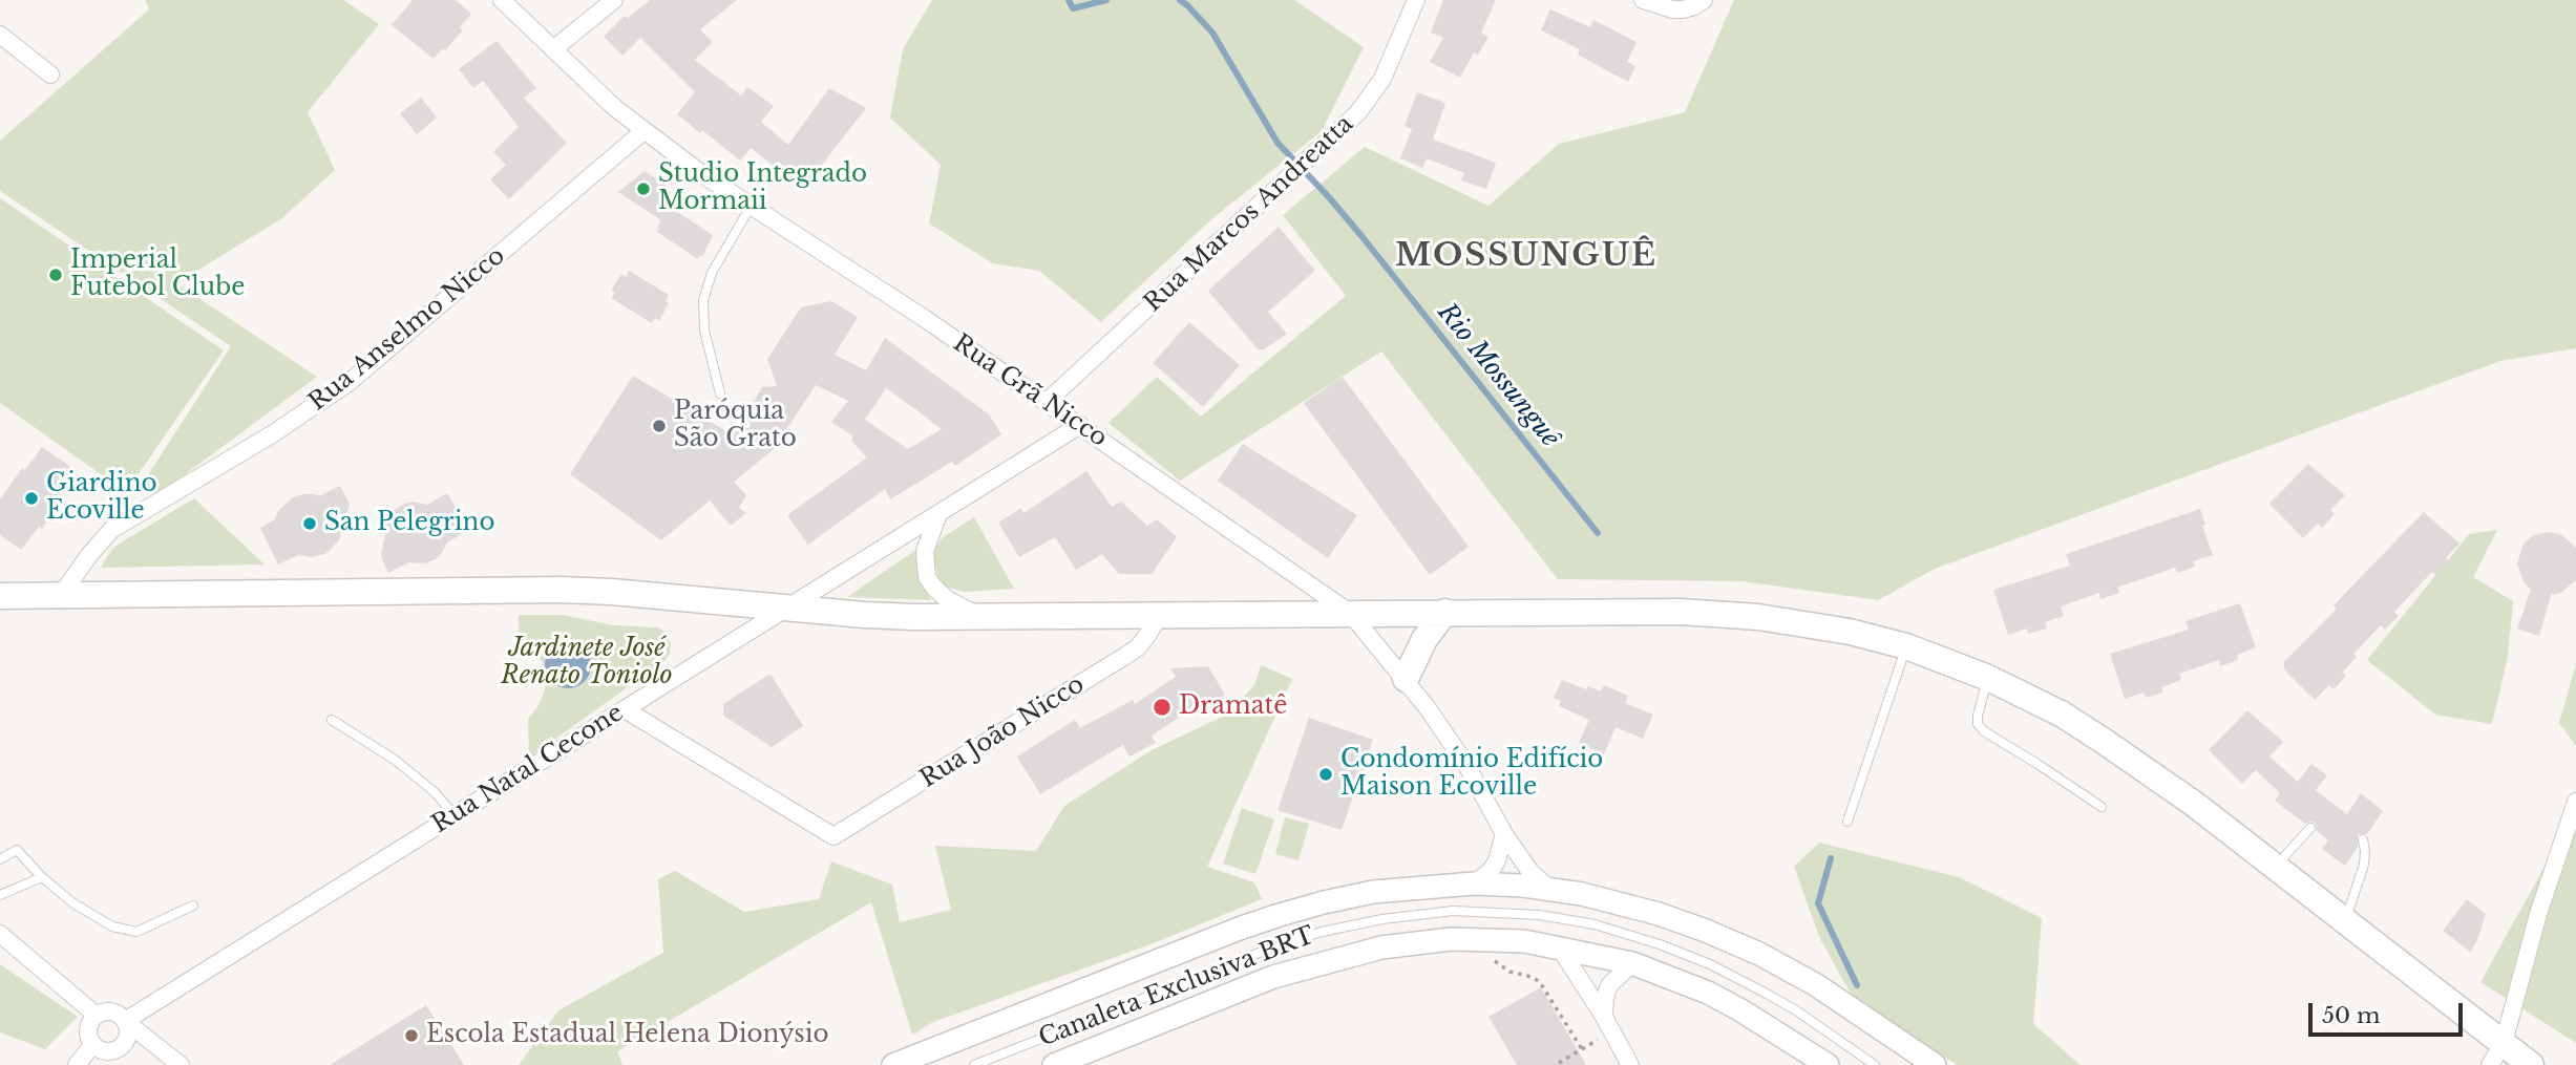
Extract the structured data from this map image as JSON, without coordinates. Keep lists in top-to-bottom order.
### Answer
{
  "streets": {
    "street": [
      "Rua Marcos Andreatta",
      "Rua Anselmo Nicco",
      "Rua Grã Nicco",
      "Rua João Nicco",
      "Rua Natal Cecone"
    ],
    "lane": ["Canaleta Exclusiva BRT"]
  },
  "crossings": [
    ["Rua Marcos Andreatta", "Rua Grã Nicco"],
    ["Rua Anselmo Nicco", "Rua Grã Nicco"],
    ["Rua Grã Nicco", "Rua Natal Cecone"],
    ["Rua João Nicco", "Rua Natal Cecone"]
  ],
  "districts": ["MOSSUNGUÊ"],
  "water": ["Rio Mossunguê"],
  "parks": ["Jardinete José Renato Toniolo"],
  "places": [
    "Studio Integrado Mormaii",
    "Imperial Futebol Clube",
    "Paróquia São Grato",
    "Giardino Ecoville",
    "San Pelegrino",
    "Dramatê",
    "Condomínio Edifício Maison Ecoville",
    "Escola Estadual Helena Dionýsio"
  ],
  "scale_bar": "50 m"
}
